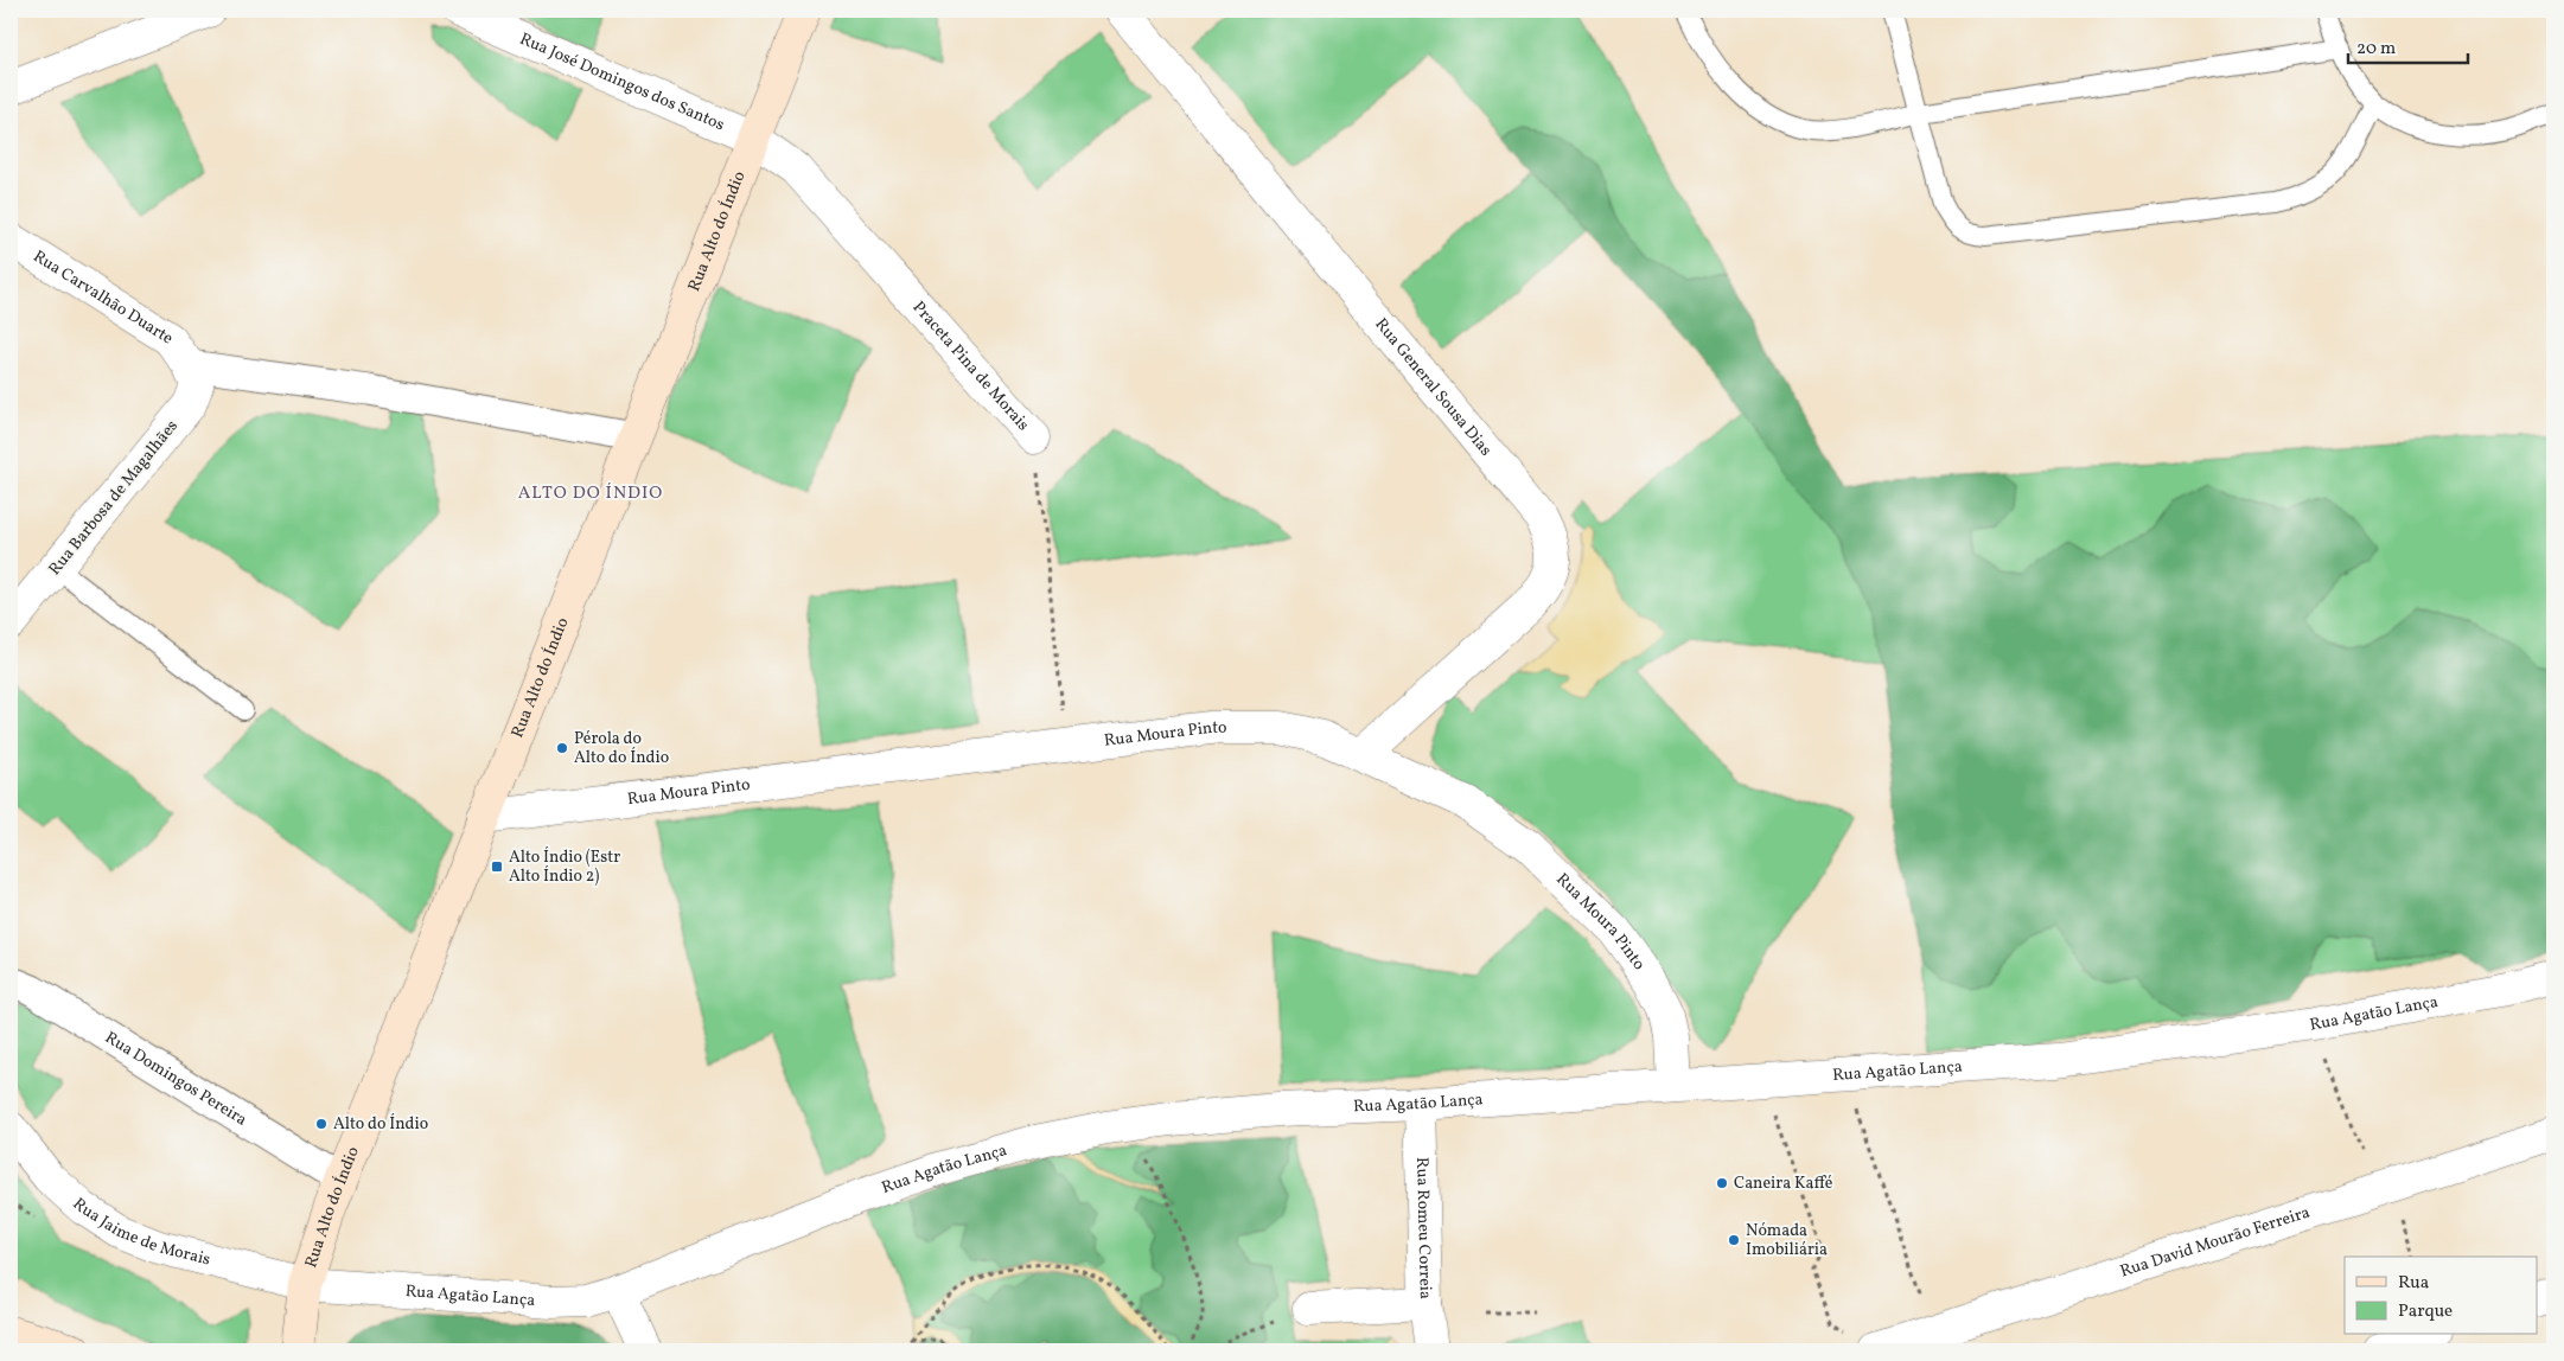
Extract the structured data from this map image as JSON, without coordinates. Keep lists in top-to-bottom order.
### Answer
{
  "streets": {
    "main road": ["Rua Alto do Índio"],
    "street": [
      "Rua José Domingos dos Santos",
      "Rua Carvalhão Duarte",
      "Praceta Pina de Morais",
      "Rua General Sousa Dias",
      "Rua Barbosa de Magalhães",
      "Rua Moura Pinto",
      "Rua Agatão Lança",
      "Rua Domingos Pereira",
      "Rua Romeu Correia",
      "Rua Jaime de Morais",
      "Rua David Mourão Ferreira"
    ]
  },
  "crossings": [
    ["Rua José Domingos dos Santos", "Rua Alto do Índio"],
    ["Rua José Domingos dos Santos", "Praceta Pina de Morais"],
    ["Rua Alto do Índio", "Praceta Pina de Morais"],
    ["Rua Alto do Índio", "Rua Moura Pinto"],
    ["Rua Alto do Índio", "Rua Agatão Lança"],
    ["Rua Alto do Índio", "Rua Domingos Pereira"],
    ["Rua Alto do Índio", "Rua Jaime de Morais"],
    ["Rua Carvalhão Duarte", "Rua Barbosa de Magalhães"],
    ["Rua General Sousa Dias", "Rua Moura Pinto"],
    ["Rua Moura Pinto", "Rua Agatão Lança"],
    ["Rua Agatão Lança", "Rua Romeu Correia"],
    ["Rua Agatão Lança", "Rua Jaime de Morais"]
  ],
  "districts": ["ALTO DO ÍNDIO"],
  "places": {
    "other": [
      "Pérola do Alto do Índio",
      "Alto do Índio",
      "Caneira Kaffé",
      "Nómada Imobiliária"
    ],
    "transit": ["Alto Índio (Estr Alto Índio 2)"]
  },
  "legend": ["Rua", "Parque"],
  "scale_bar": "20 m"
}
